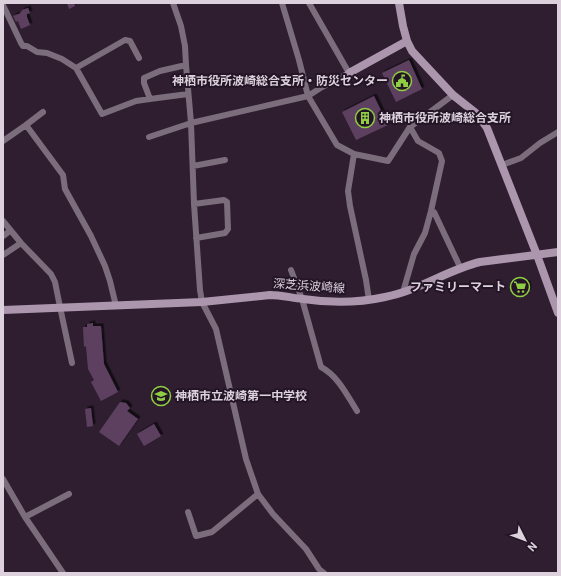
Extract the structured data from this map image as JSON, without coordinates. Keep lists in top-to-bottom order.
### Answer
{
  "streets": {
    "main road": ["深芝浜波崎線"]
  },
  "places": {
    "public building": ["神栖市役所波崎総合支所・防災センター"],
    "building": ["神栖市役所波崎総合支所"],
    "supermarket": ["ファミリーマート"],
    "school or university": ["神栖市立波崎第一中学校"]
  },
  "north": "bottom right"
}
